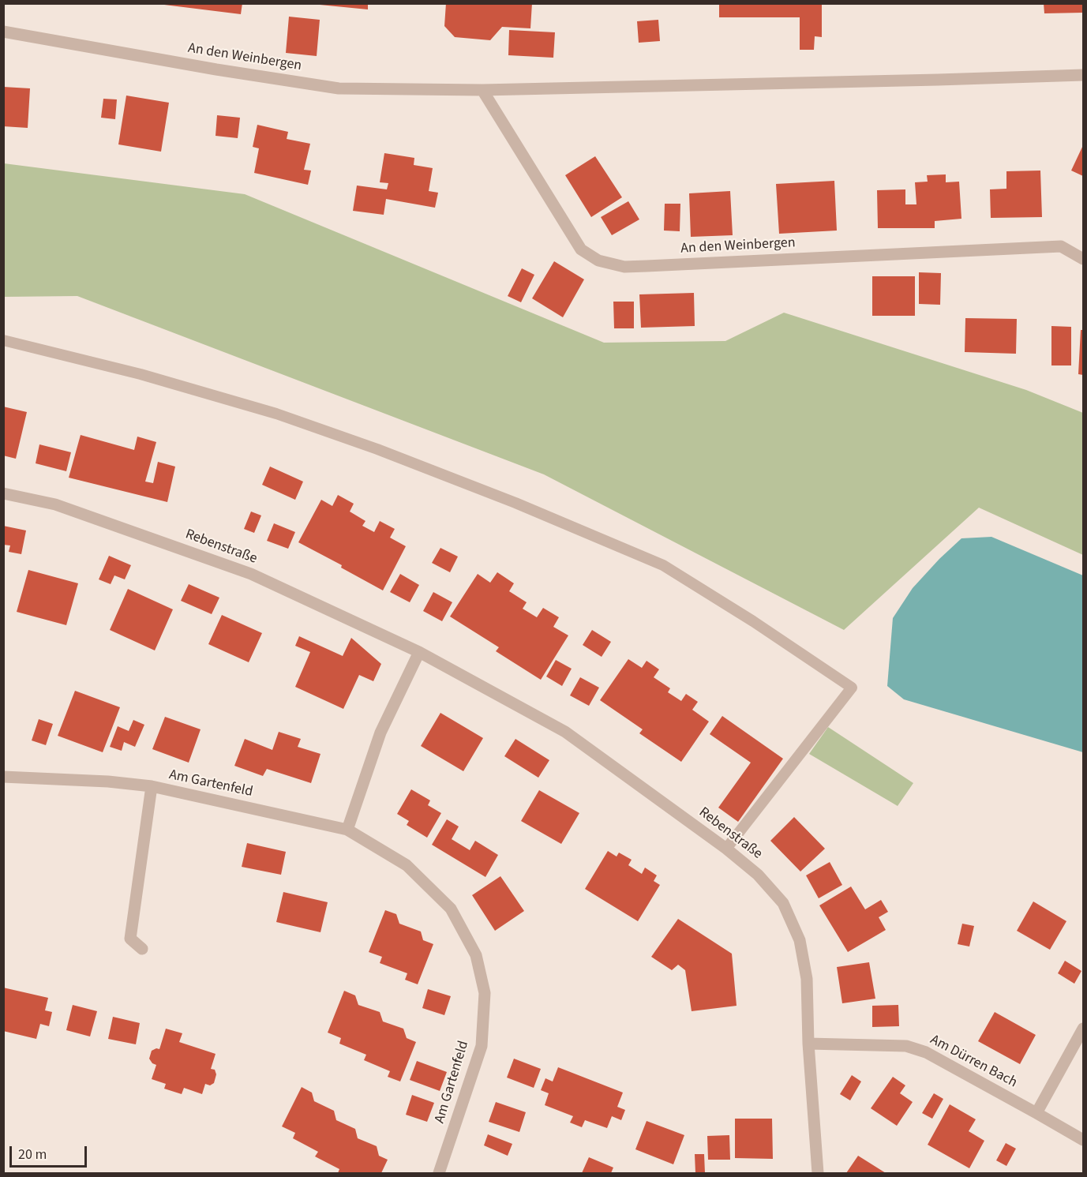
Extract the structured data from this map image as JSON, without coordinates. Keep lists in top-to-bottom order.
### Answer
{
  "streets": {
    "street": [
      "An den Weinbergen",
      "Rebenstraße",
      "Am Gartenfeld",
      "Am Dürren Bach"
    ]
  },
  "crossings": [
    ["Rebenstraße", "Am Dürren Bach"]
  ],
  "scale_bar": "20 m"
}
